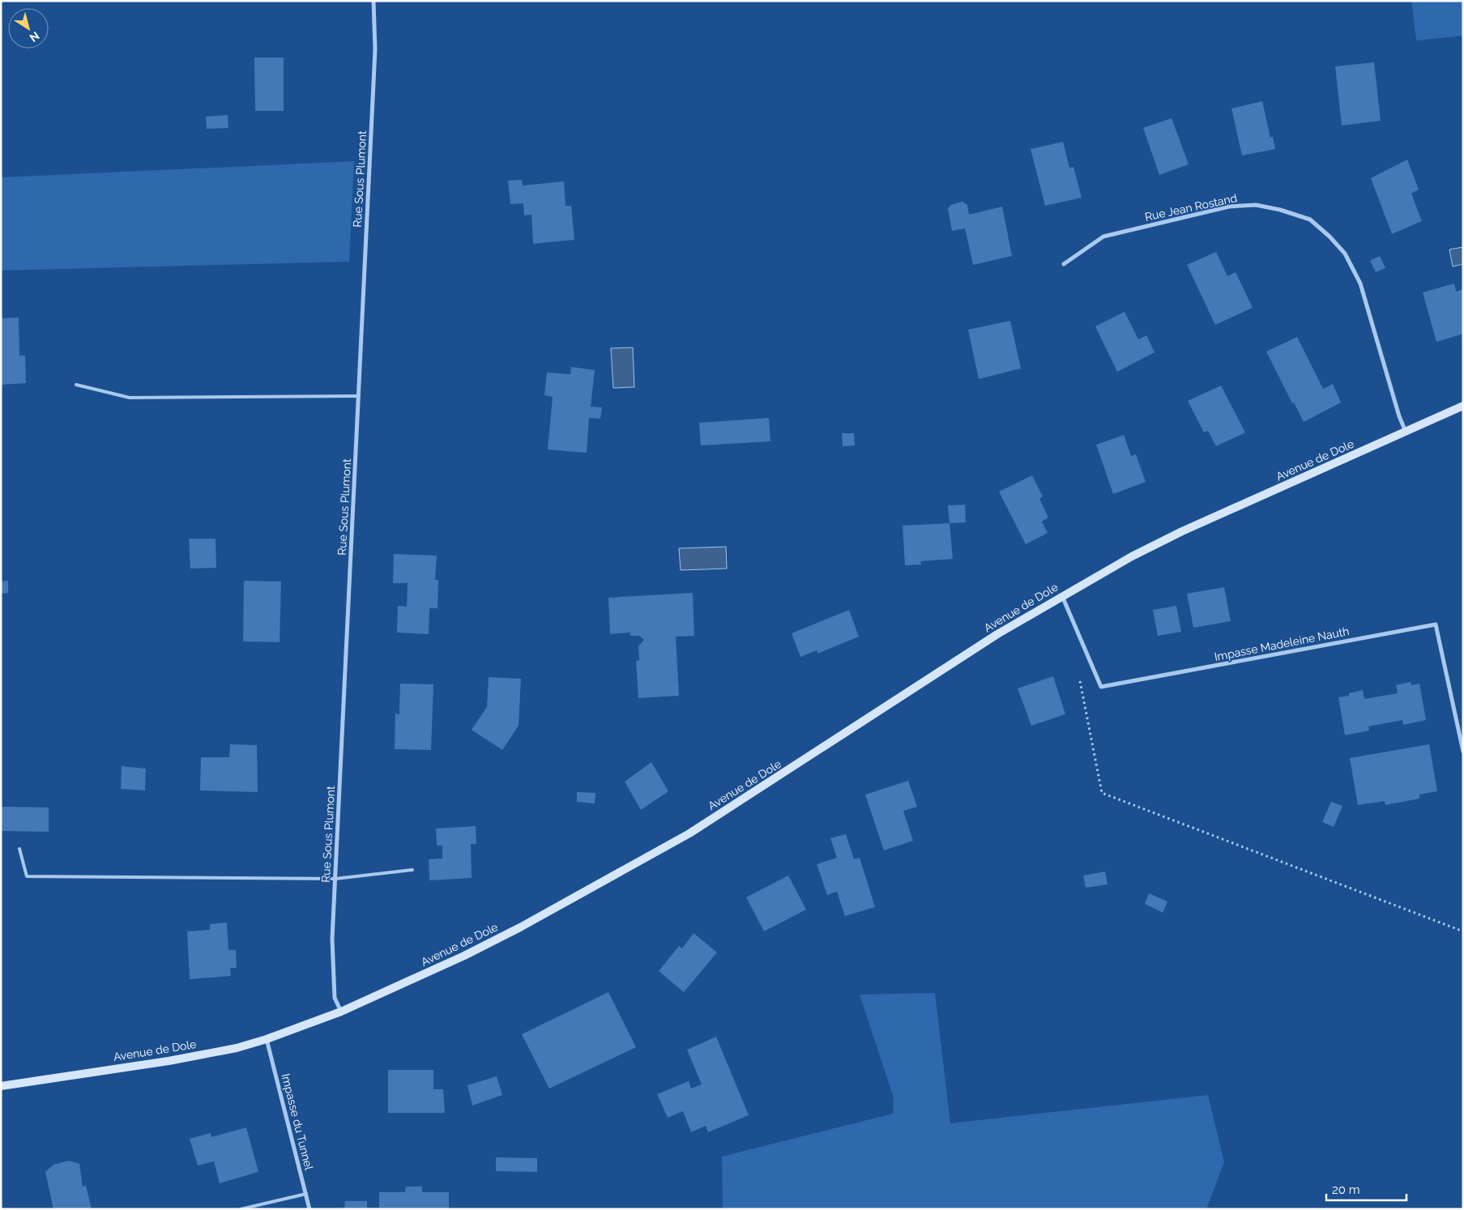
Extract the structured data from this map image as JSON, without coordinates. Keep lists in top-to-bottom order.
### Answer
{
  "streets": {
    "main road": ["Avenue de Dole"],
    "street": [
      "Rue Sous Plumont",
      "Rue Jean Rostand",
      "Impasse Madeleine Nauth",
      "Impasse du Tunnel"
    ]
  },
  "crossings": [
    ["Rue Sous Plumont", "Avenue de Dole"],
    ["Rue Jean Rostand", "Avenue de Dole"],
    ["Avenue de Dole", "Impasse Madeleine Nauth"],
    ["Avenue de Dole", "Impasse du Tunnel"]
  ],
  "scale_bar": "20 m",
  "north": "bottom right"
}
